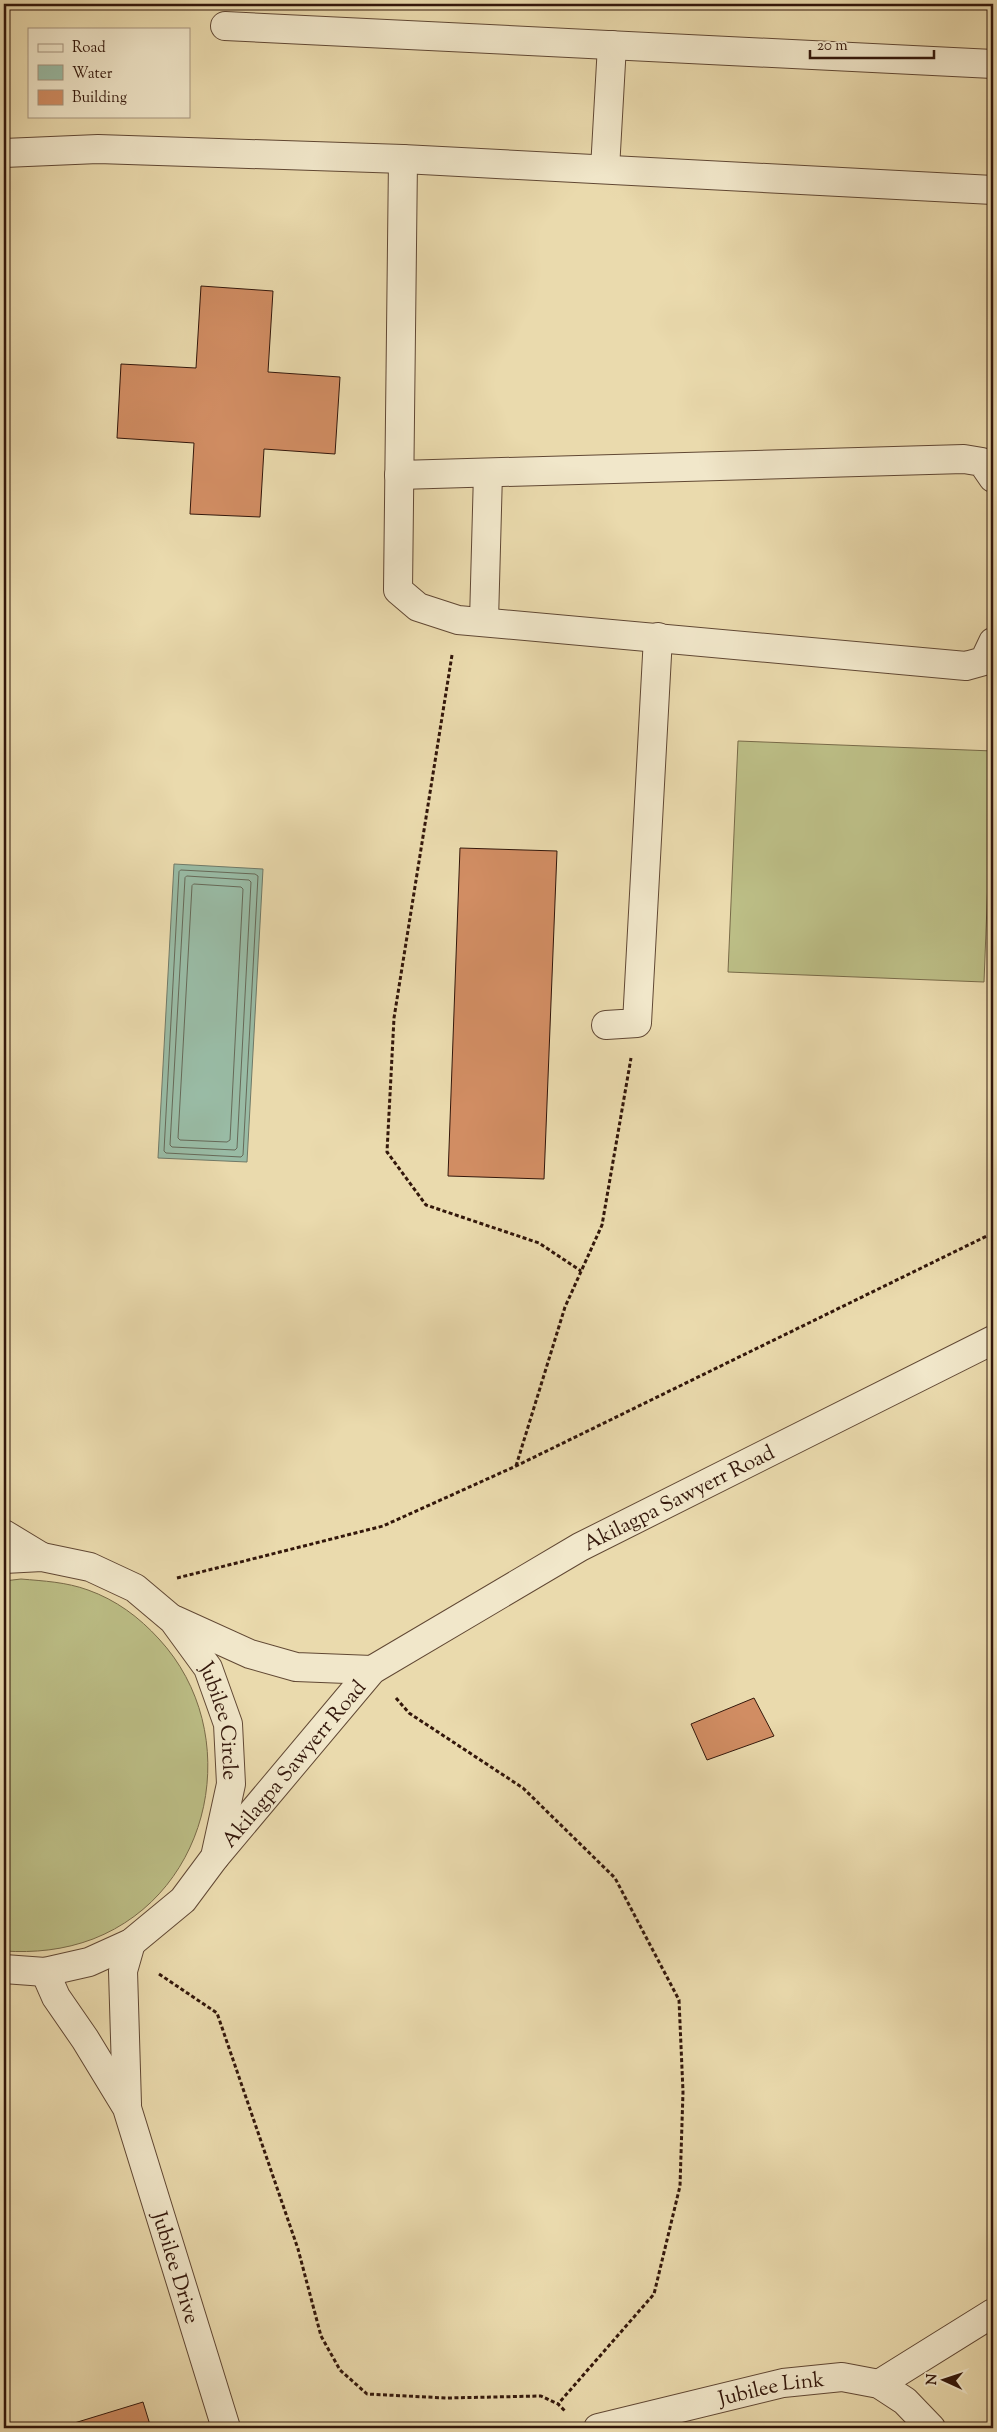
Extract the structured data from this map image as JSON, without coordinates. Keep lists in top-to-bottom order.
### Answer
{
  "streets": {
    "street": [
      "Akilagpa Sawyerr Road",
      "Jubilee Circle",
      "Jubilee Drive",
      "Jubilee Link"
    ]
  },
  "crossings": [
    ["Akilagpa Sawyerr Road", "Jubilee Circle"],
    ["Jubilee Circle", "Jubilee Drive"]
  ],
  "legend": ["Road", "Water", "Building"],
  "scale_bar": "20 m",
  "north": "left"
}
